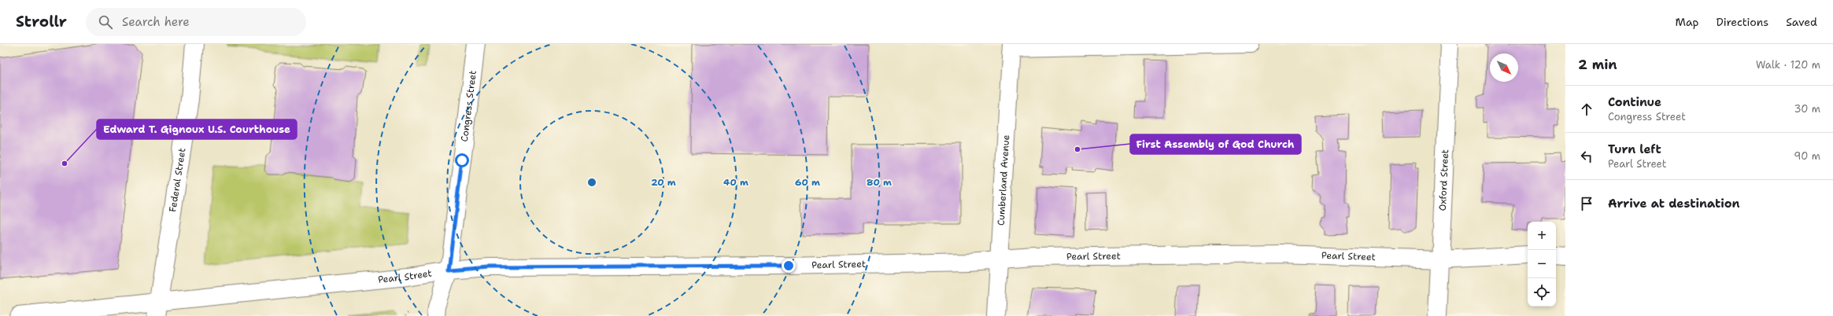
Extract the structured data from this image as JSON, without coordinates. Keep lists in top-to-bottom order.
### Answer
{
  "streets": {
    "street": [
      "Congress Street",
      "Federal Street",
      "Cumberland Avenue",
      "Oxford Street",
      "Pearl Street"
    ]
  },
  "crossings": [
    ["Congress Street", "Pearl Street"],
    ["Federal Street", "Pearl Street"],
    ["Cumberland Avenue", "Pearl Street"],
    ["Oxford Street", "Pearl Street"]
  ],
  "places": ["First Assembly of God Church", "Edward T. Gignoux U.S. Courthouse"],
  "north": "bottom right",
  "page": {
    "header": "Strollr",
    "search": "Search here",
    "nav": ["Map", "Directions", "Saved"],
    "heading": ["2 min", "Walk · 120 m"],
    "list": [
      ["Continue", "Congress Street", "30 m"],
      ["Turn left", "Pearl Street", "90 m"],
      "Arrive at destination"
    ],
    "map_buttons": ["+", "−"]
  },
  "rings": [
    "20 m",
    "40 m",
    "60 m",
    "80 m"
  ]
}
